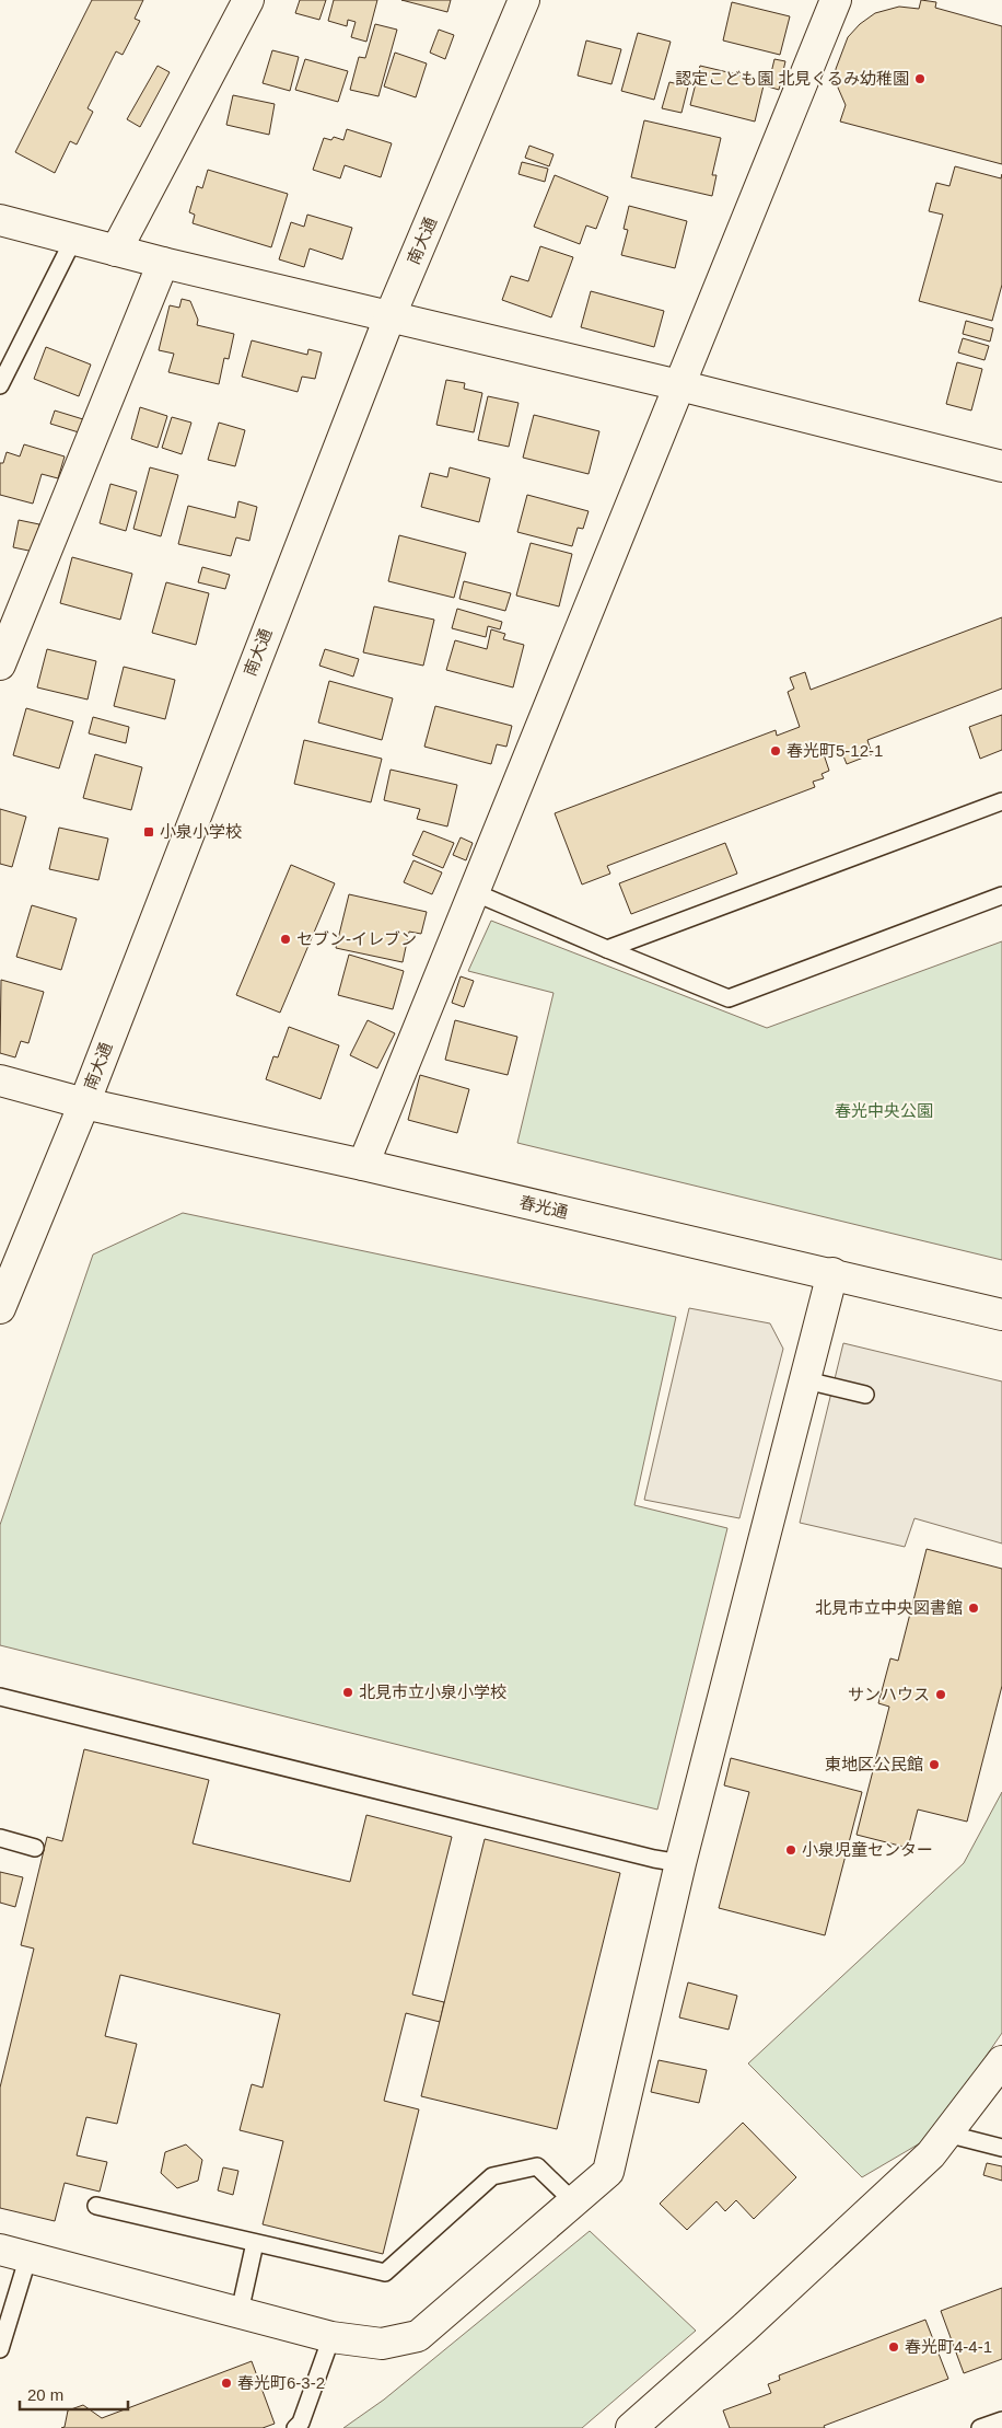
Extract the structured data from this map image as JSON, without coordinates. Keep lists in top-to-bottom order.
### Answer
{
  "streets": {
    "street": ["南大通", "春光通"]
  },
  "crossings": [
    ["南大通", "春光通"]
  ],
  "parks": ["春光中央公園"],
  "places": {
    "other": [
      "認定こども園 北見くるみ幼稚園",
      "春光町5-12-1",
      "セブン-イレブン",
      "北見市立中央図書館",
      "北見市立小泉小学校",
      "サンハウス",
      "東地区公民館",
      "小泉児童センター",
      "春光町4-4-1",
      "春光町6-3-2"
    ],
    "transit": ["小泉小学校"]
  },
  "scale_bar": "20 m"
}
